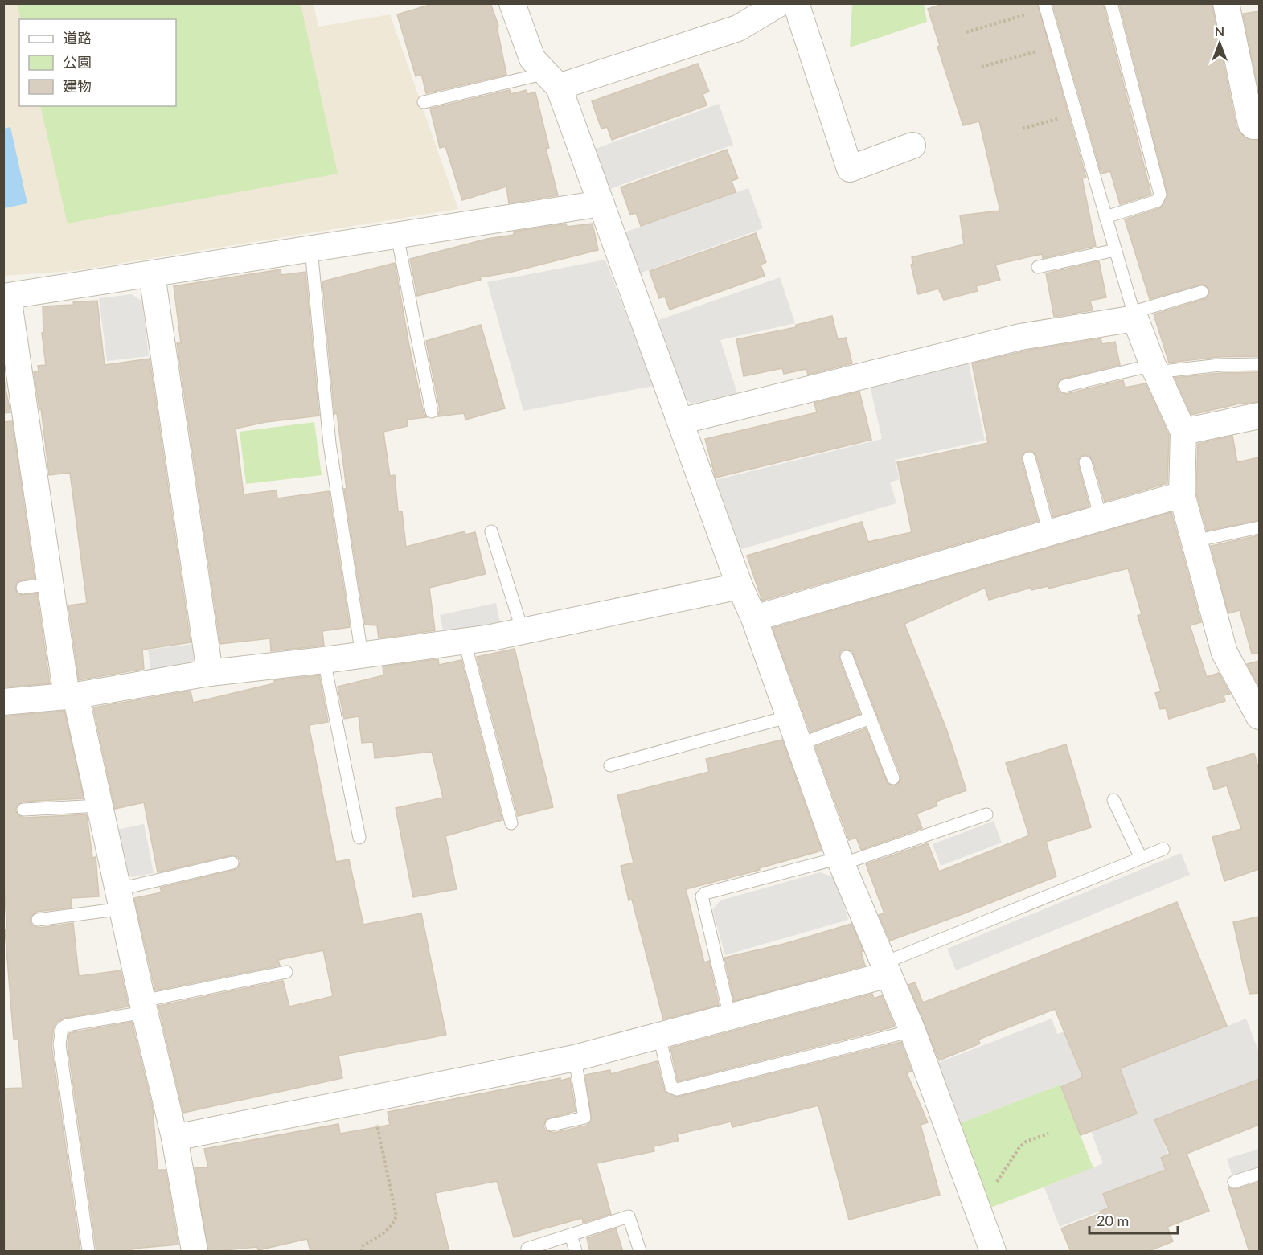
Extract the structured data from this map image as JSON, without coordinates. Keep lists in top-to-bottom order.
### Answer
{
  "legend": ["道路", "公園", "建物"],
  "scale_bar": "20 m",
  "north": "top"
}
